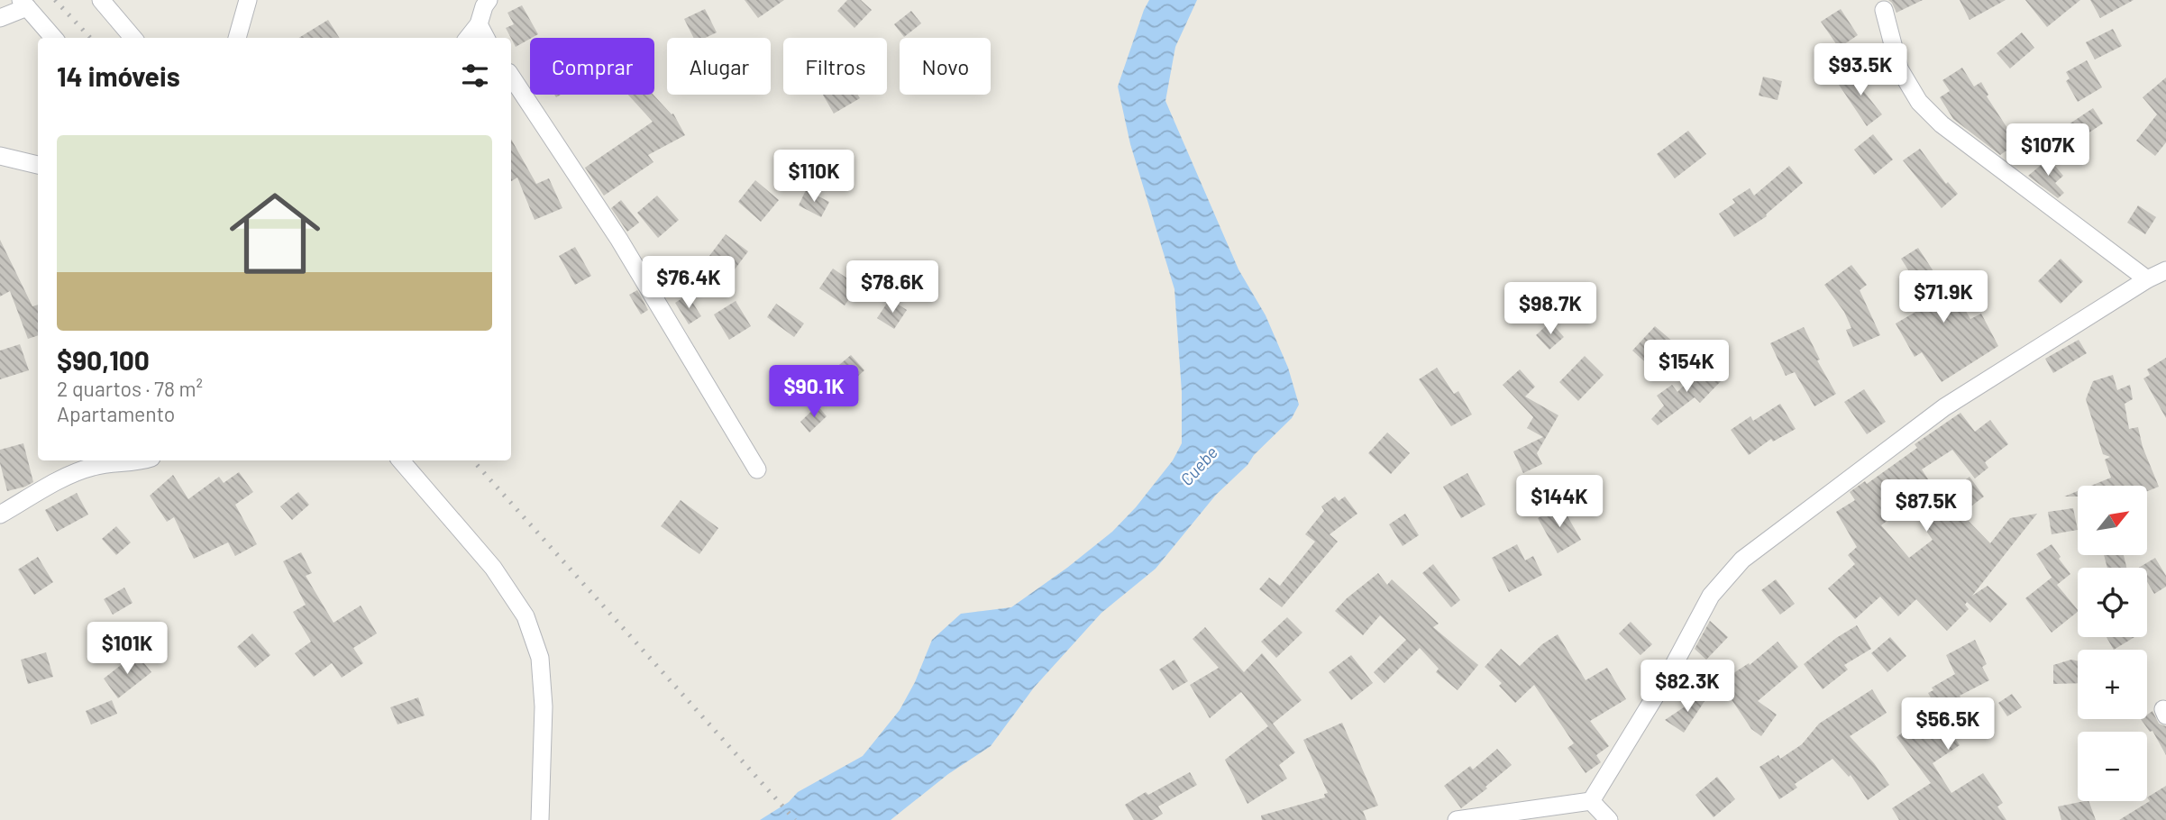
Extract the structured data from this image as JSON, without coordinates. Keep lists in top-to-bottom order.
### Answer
{
  "water": ["Cuebe"],
  "north": "top right",
  "page": {
    "chip": [
      "Comprar",
      "Alugar",
      "Filtros",
      "Novo"
    ],
    "heading": "14 imóveis",
    "price": [
      "$93.5K",
      "$107K",
      "$110K",
      "$76.4K",
      "$78.6K",
      "$71.9K",
      "$98.7K",
      "$154K",
      "$90.1K",
      "$144K",
      "$87.5K",
      "$101K",
      "$82.3K",
      "$56.5K"
    ],
    "list": [
      {
        "name": "$90,100",
        "note": "2 quartos · 78 m² · Apartamento"
      }
    ],
    "map_buttons": ["+", "−"]
  }
}
